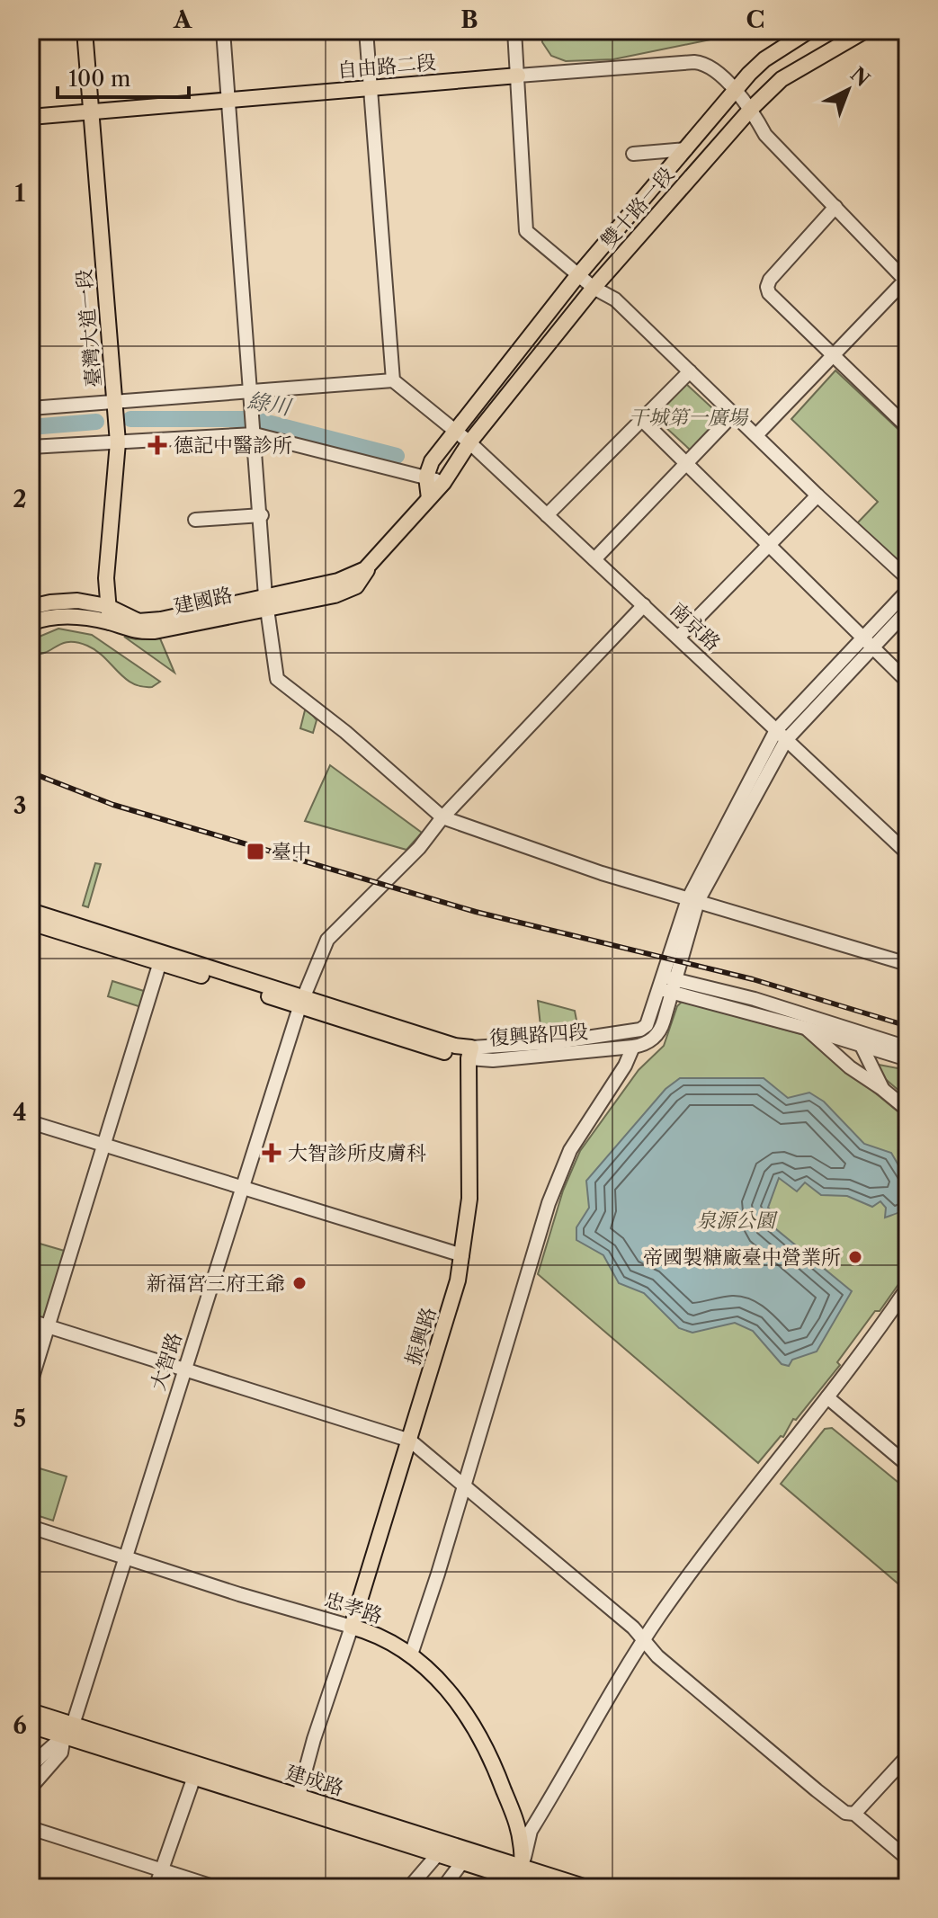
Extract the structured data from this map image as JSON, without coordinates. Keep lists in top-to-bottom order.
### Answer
{
  "streets": {
    "main road": [
      "自由路二段",
      "雙十路一段",
      "臺灣大道一段",
      "建國路",
      "復興路四段",
      "振興路",
      "忠孝路",
      "建成路"
    ],
    "street": ["南京路", "大智路"]
  },
  "crossings": [
    ["自由路二段", "雙十路一段"],
    ["自由路二段", "臺灣大道一段"],
    ["雙十路一段", "建國路"],
    ["雙十路一段", "南京路"],
    ["臺灣大道一段", "建國路"],
    ["建國路", "南京路"],
    ["南京路", "復興路四段"],
    ["南京路", "大智路"],
    ["復興路四段", "振興路"],
    ["復興路四段", "大智路"],
    ["振興路", "忠孝路"],
    ["大智路", "忠孝路"],
    ["大智路", "建成路"],
    ["忠孝路", "建成路"]
  ],
  "water": ["綠川"],
  "parks": ["干城第一廣場", "泉源公園"],
  "places": {
    "health": ["德記中醫診所", "大智診所皮膚科"],
    "transit": ["臺中"],
    "other": ["帝國製糖廠臺中營業所", "新福宮三府王爺"]
  },
  "scale_bar": "100 m",
  "north": "top right",
  "grid": {
    "columns": ["A", "B", "C"],
    "rows": [
      "1",
      "2",
      "3",
      "4",
      "5",
      "6"
    ]
  }
}
